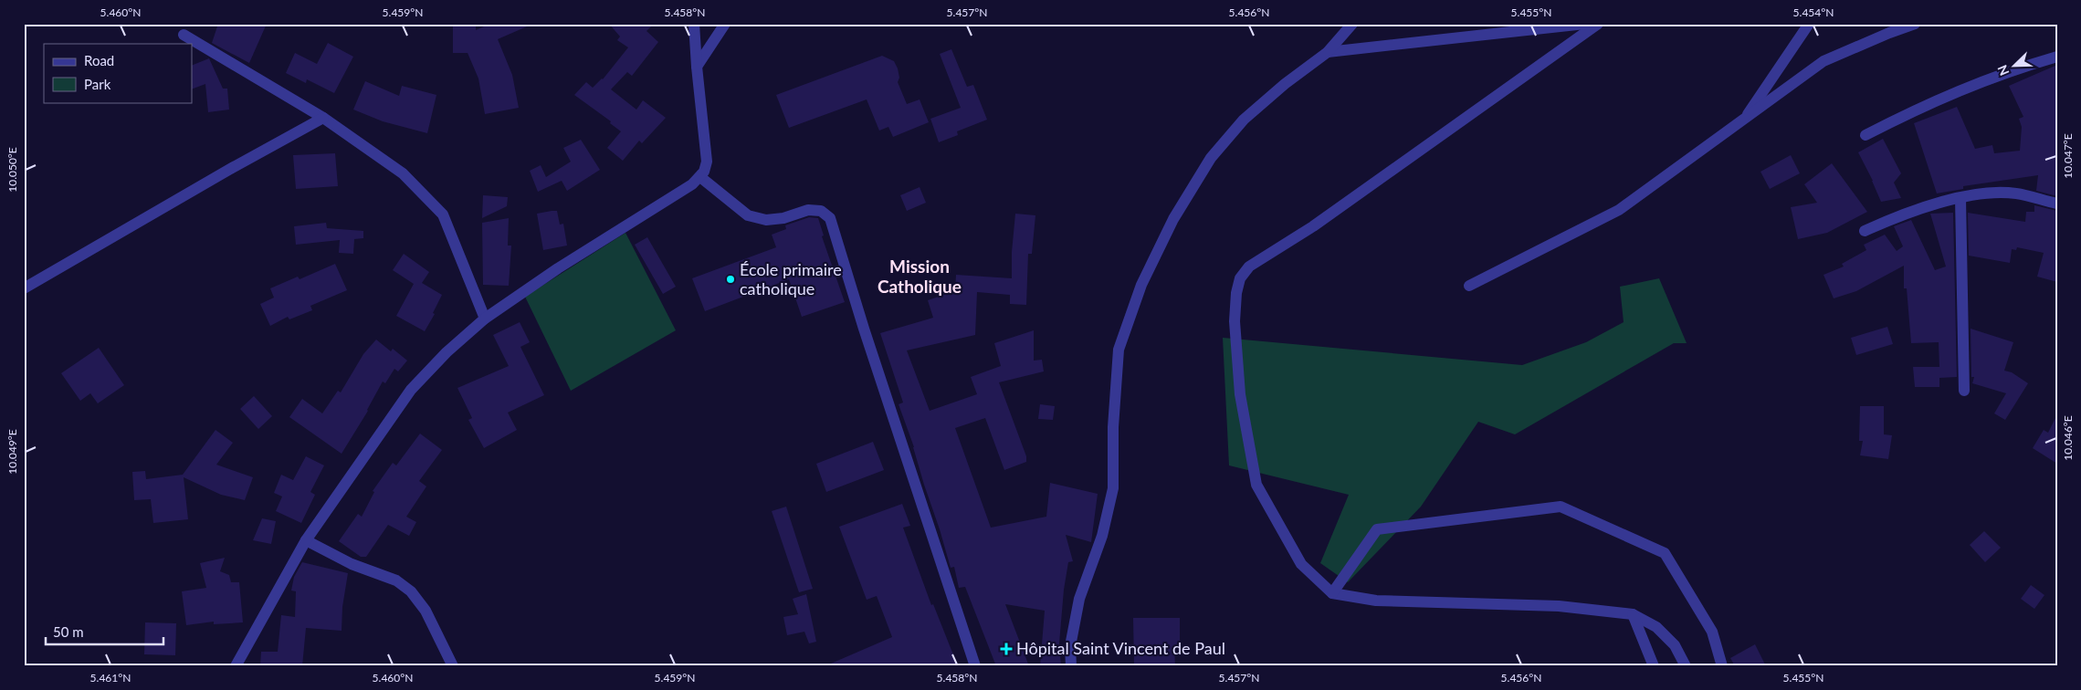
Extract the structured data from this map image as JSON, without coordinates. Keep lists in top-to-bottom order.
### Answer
{
  "districts": ["Mission Catholique"],
  "places": {
    "other": ["École primaire catholique"],
    "health": ["Hôpital Saint Vincent de Paul"]
  },
  "legend": ["Road", "Park"],
  "scale_bar": "50 m",
  "north": "bottom left",
  "coordinates": [
    "5.460°N",
    "5.459°N",
    "5.458°N",
    "5.457°N",
    "5.456°N",
    "5.455°N",
    "5.454°N",
    "10.047°E",
    "10.050°E",
    "10.046°E",
    "10.049°E",
    "5.461°N"
  ]
}
